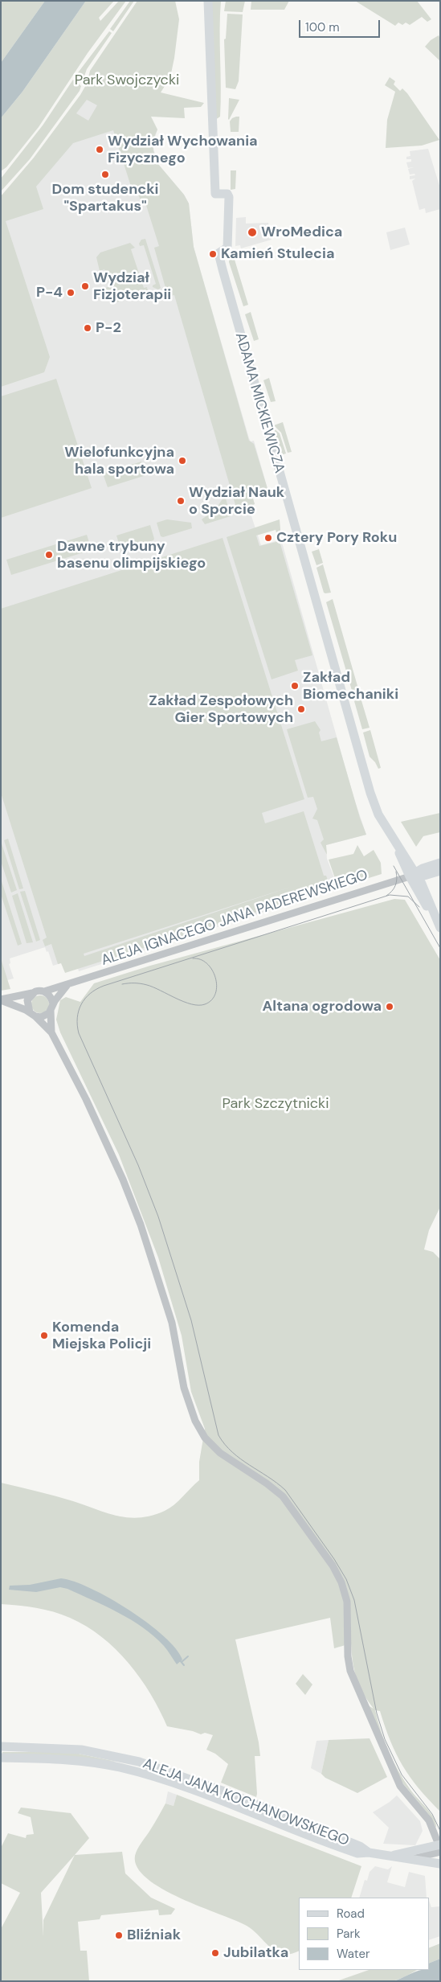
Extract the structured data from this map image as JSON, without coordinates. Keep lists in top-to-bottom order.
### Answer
{
  "streets": {
    "main road": ["ADAMA MICKIEWICZA", "ALEJA JANA KOCHANOWSKIEGO"],
    "street": ["ALEJA IGNACEGO JANA PADEREWSKIEGO"]
  },
  "crossings": [
    ["ADAMA MICKIEWICZA", "ALEJA IGNACEGO JANA PADEREWSKIEGO"]
  ],
  "parks": ["Park Swojczycki", "Park Szczytnicki"],
  "places": [
    "Wydział Wychowania Fizycznego",
    "Dom studencki \"Spartakus\"",
    "WroMedica",
    "Kamień Stulecia",
    "Wydział Fizjoterapii",
    "P-4",
    "P-2",
    "Wielofunkcyjna hala sportowa",
    "Wydział Nauk o Sporcie",
    "Cztery Pory Roku",
    "Dawne trybuny basenu olimpijskiego",
    "Zakład Biomechaniki",
    "Zakład Zespołowych Gier Sportowych",
    "Altana ogrodowa",
    "Komenda Miejska Policji",
    "Bliźniak",
    "Jubilatka"
  ],
  "legend": ["Road", "Park", "Water"],
  "scale_bar": "100 m"
}
